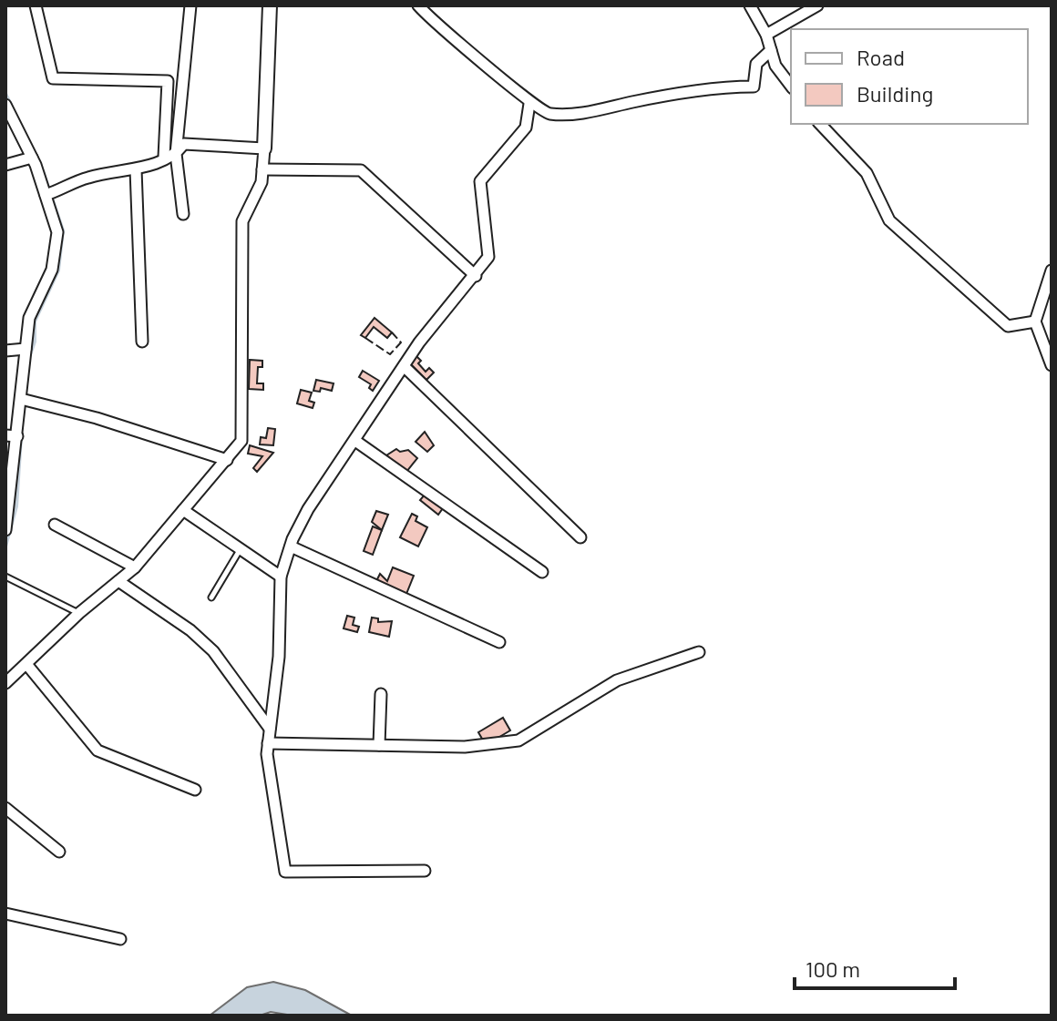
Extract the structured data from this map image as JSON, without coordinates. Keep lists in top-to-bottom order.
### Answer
{
  "legend": ["Road", "Building"],
  "scale_bar": "100 m"
}
